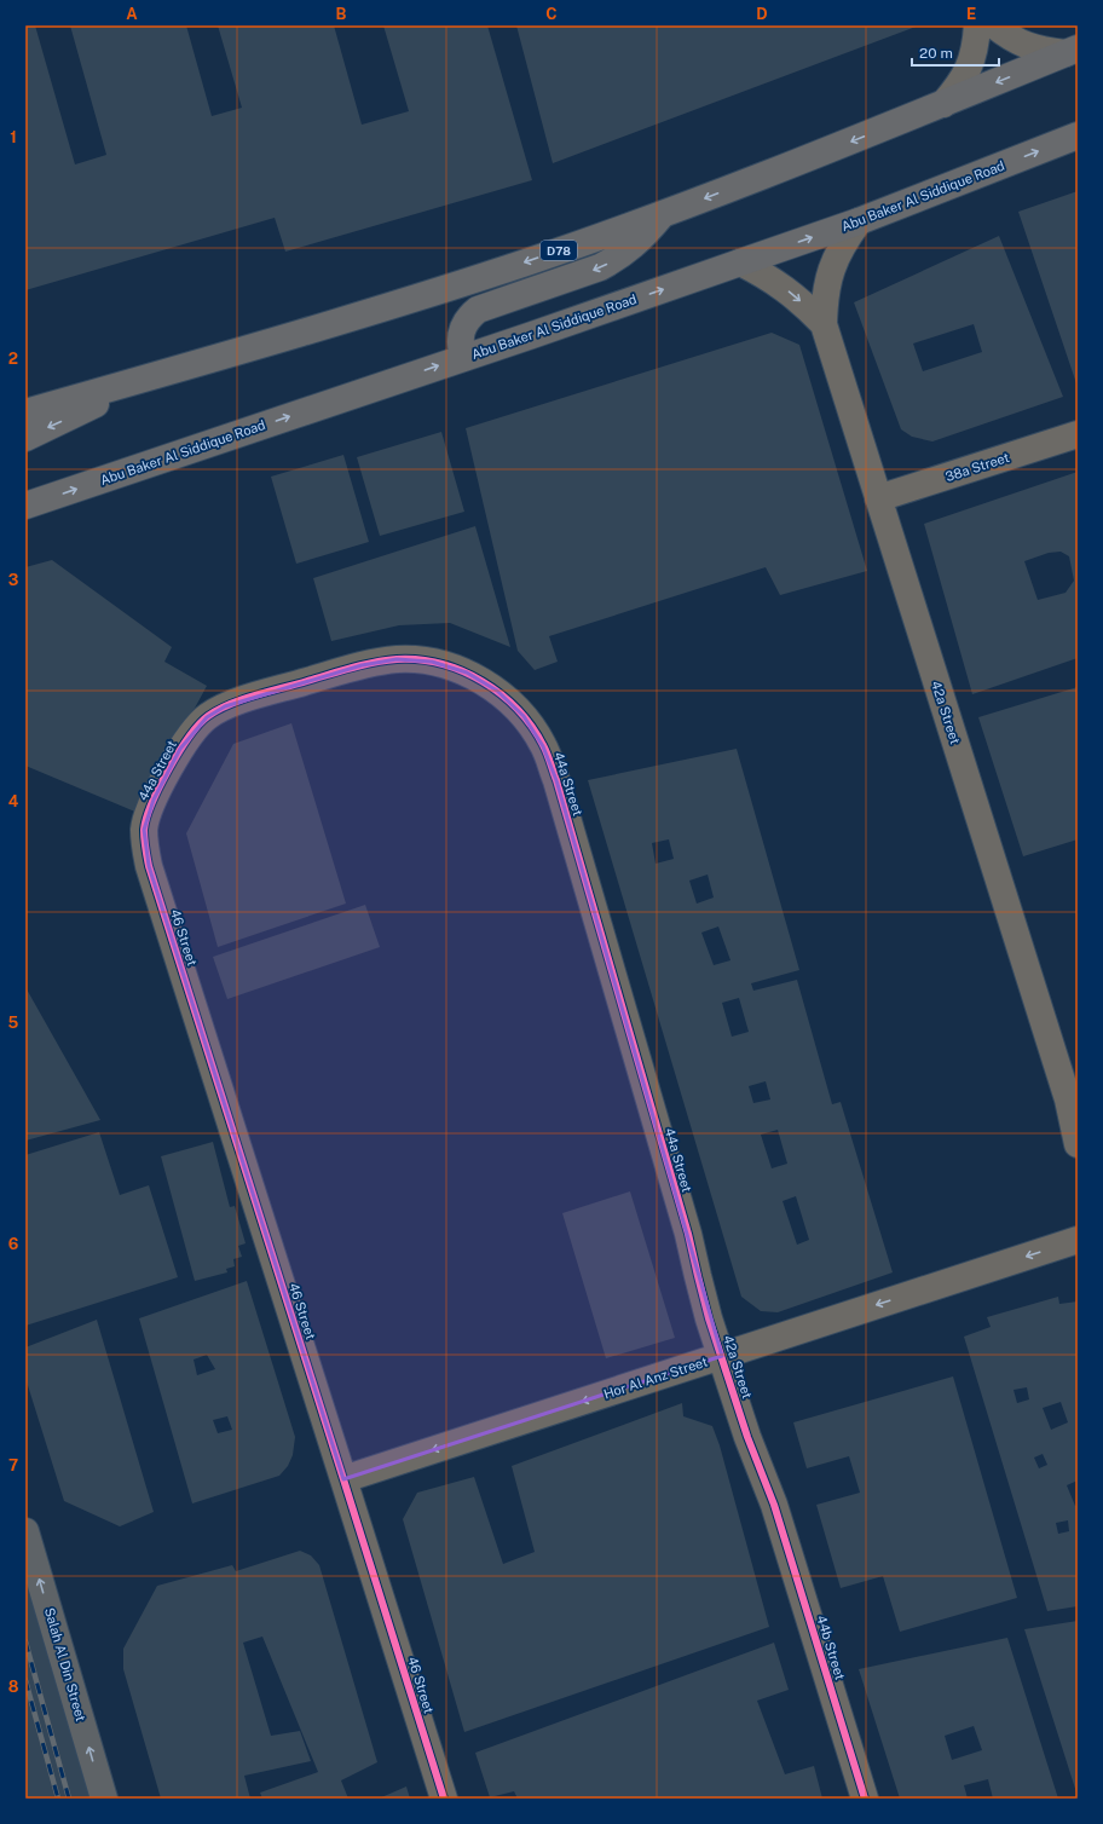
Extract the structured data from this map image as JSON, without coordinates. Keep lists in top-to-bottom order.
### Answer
{
  "streets": {
    "main road": ["Abu Baker Al Siddique Road", "D78", "Salah Al Din Street"],
    "street": [
      "38a Street",
      "42a Street",
      "44a Street",
      "46 Street",
      "Hor Al Anz Street",
      "44b Street"
    ]
  },
  "crossings": [
    ["Abu Baker Al Siddique Road", "42a Street"],
    ["38a Street", "42a Street"],
    ["42a Street", "44a Street"],
    ["42a Street", "Hor Al Anz Street"],
    ["42a Street", "44b Street"],
    ["44a Street", "46 Street"],
    ["46 Street", "Hor Al Anz Street"]
  ],
  "one_way": ["Hor Al Anz Street", "Salah Al Din Street"],
  "scale_bar": "20 m",
  "grid": {
    "columns": [
      "A",
      "B",
      "C",
      "D",
      "E"
    ],
    "rows": [
      "1",
      "2",
      "3",
      "4",
      "5",
      "6",
      "7",
      "8"
    ]
  }
}
